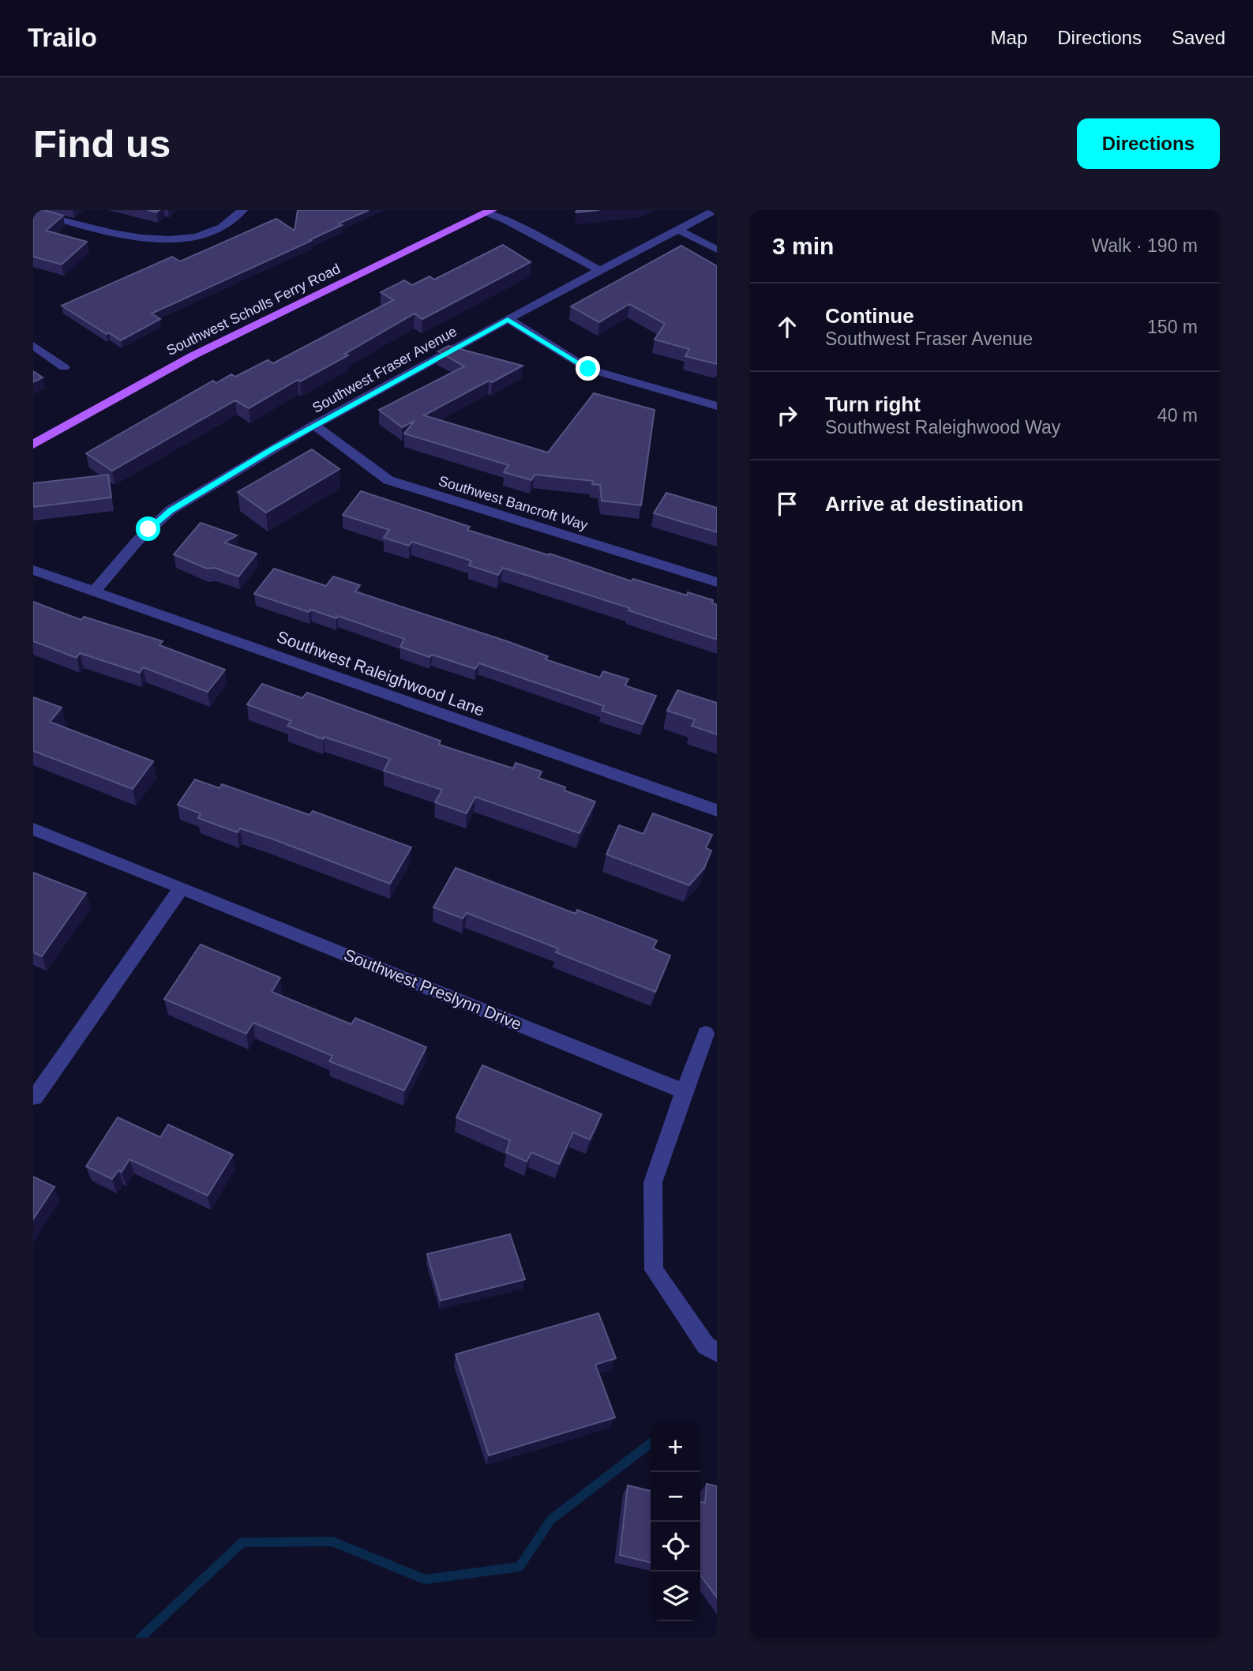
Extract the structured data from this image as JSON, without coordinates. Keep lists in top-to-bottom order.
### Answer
{
  "streets": {
    "main road": ["Southwest Scholls Ferry Road"],
    "street": [
      "Southwest Fraser Avenue",
      "Southwest Bancroft Way",
      "Southwest Raleighwood Lane",
      "Southwest Preslynn Drive"
    ]
  },
  "crossings": [
    ["Southwest Fraser Avenue", "Southwest Bancroft Way"],
    ["Southwest Fraser Avenue", "Southwest Raleighwood Lane"]
  ],
  "page": {
    "header": "Trailo",
    "nav": ["Map", "Directions", "Saved"],
    "buttons": "Directions",
    "title": "Find us",
    "heading": ["3 min", "Walk · 190 m"],
    "list": [
      ["Continue", "Southwest Fraser Avenue", "150 m"],
      ["Turn right", "Southwest Raleighwood Way", "40 m"],
      "Arrive at destination"
    ],
    "map_buttons": ["+", "−"]
  }
}
